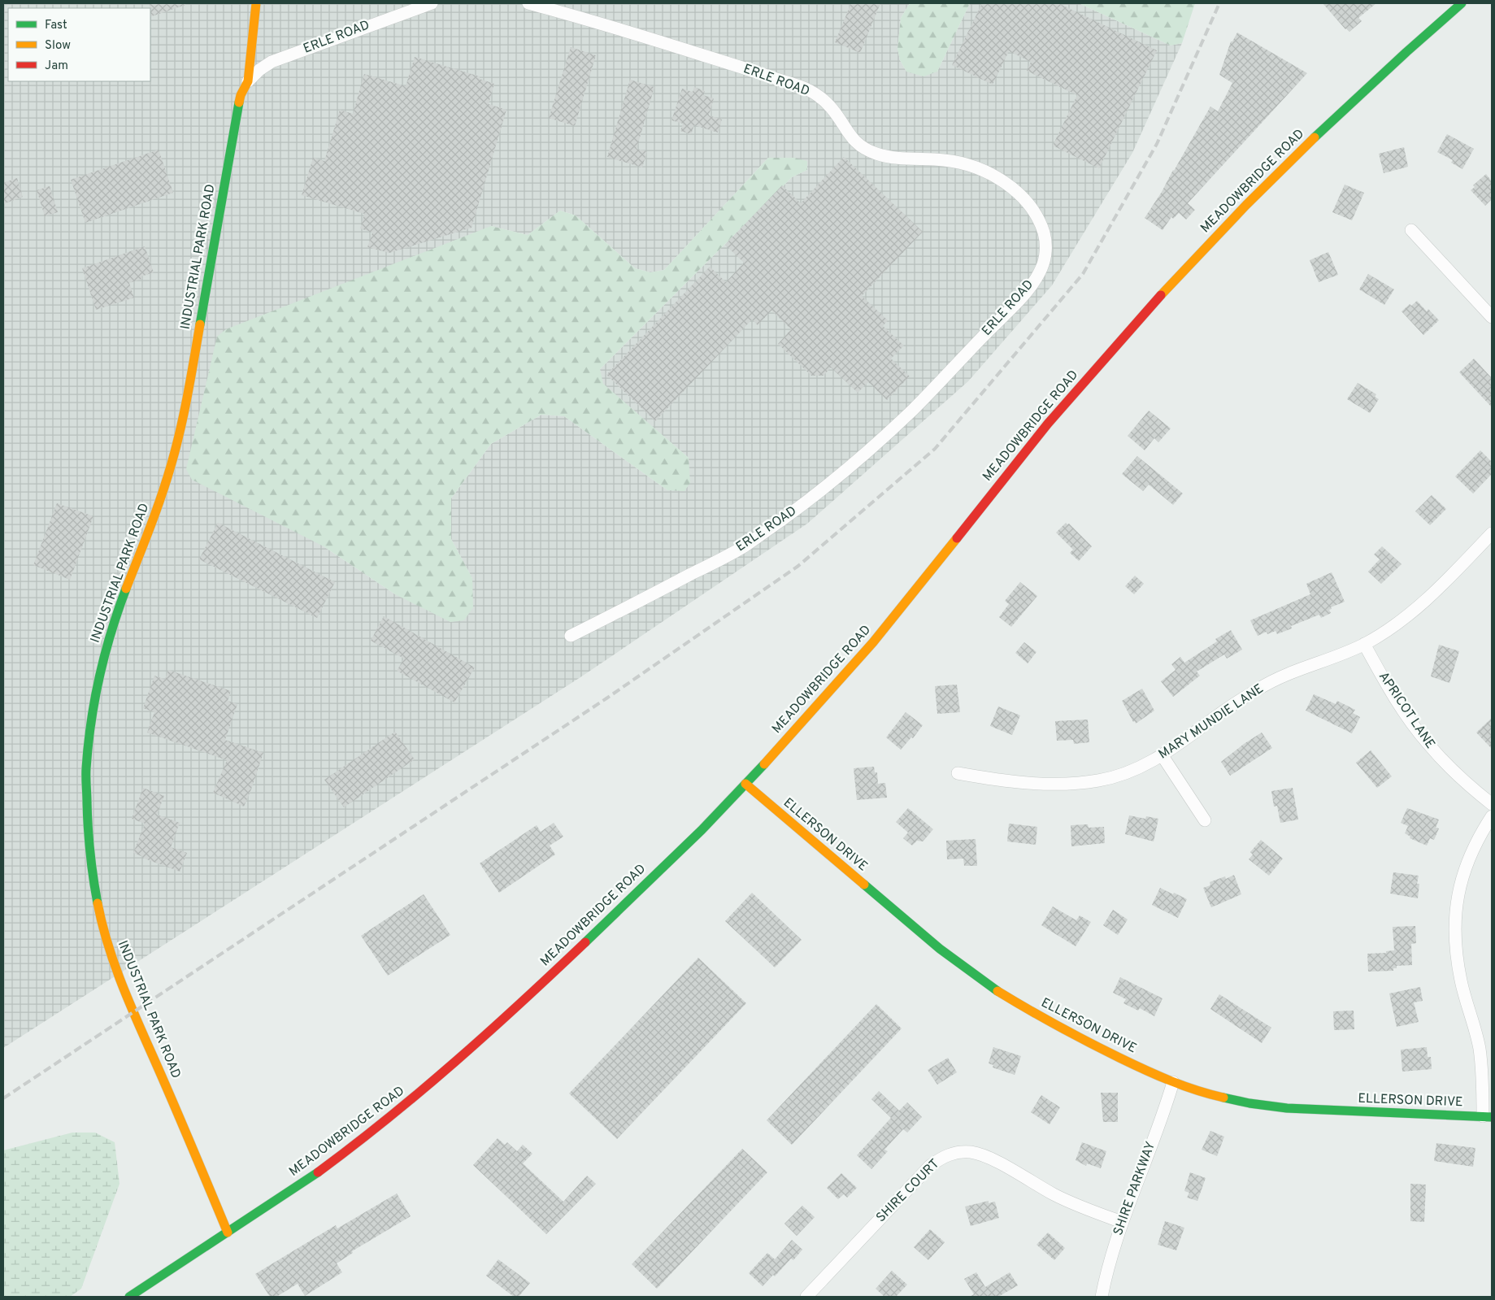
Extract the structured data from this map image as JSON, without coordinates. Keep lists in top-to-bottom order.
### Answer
{
  "streets": {
    "street": [
      "ERLE ROAD",
      "MEADOWBRIDGE ROAD",
      "INDUSTRIAL PARK ROAD",
      "APRICOT LANE",
      "MARY MUNDIE LANE",
      "ELLERSON DRIVE",
      "SHIRE PARKWAY",
      "SHIRE COURT"
    ]
  },
  "crossings": [
    ["ERLE ROAD", "INDUSTRIAL PARK ROAD"],
    ["MEADOWBRIDGE ROAD", "INDUSTRIAL PARK ROAD"],
    ["MEADOWBRIDGE ROAD", "ELLERSON DRIVE"],
    ["APRICOT LANE", "MARY MUNDIE LANE"],
    ["ELLERSON DRIVE", "SHIRE PARKWAY"],
    ["SHIRE PARKWAY", "SHIRE COURT"]
  ],
  "legend": ["Fast", "Slow", "Jam"]
}
